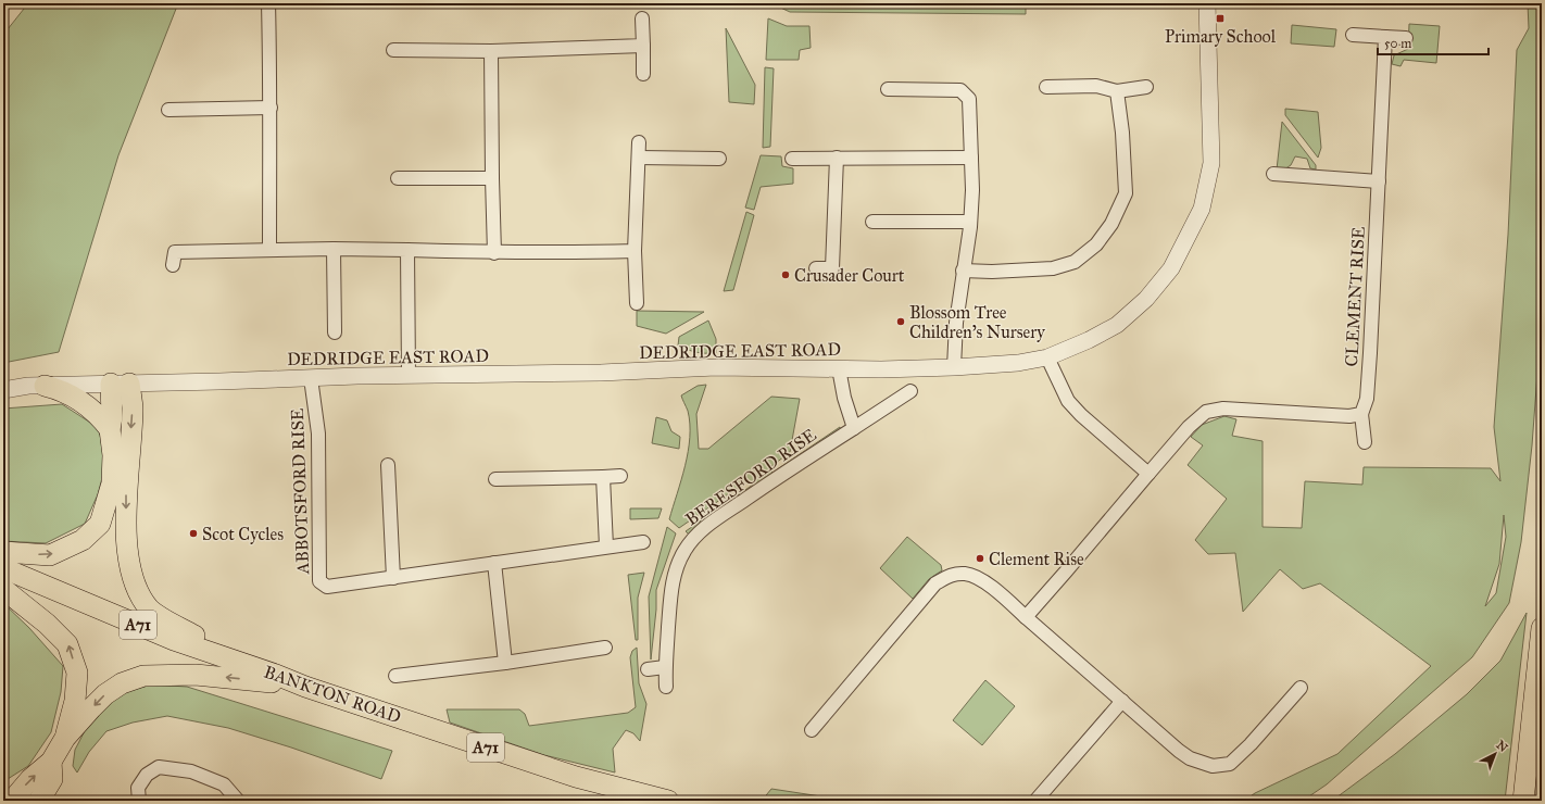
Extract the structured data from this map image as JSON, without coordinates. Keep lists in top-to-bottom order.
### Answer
{
  "streets": {
    "main road": ["A71", "BANKTON ROAD"],
    "street": [
      "CLEMENT RISE",
      "DEDRIDGE EAST ROAD",
      "BERESFORD RISE",
      "ABBOTSFORD RISE"
    ]
  },
  "crossings": [
    ["DEDRIDGE EAST ROAD", "ABBOTSFORD RISE"]
  ],
  "places": {
    "transit": ["Primary School"],
    "other": [
      "Crusader Court",
      "Blossom Tree Children's Nursery",
      "Scot Cycles",
      "Clement Rise"
    ]
  },
  "scale_bar": "50 m",
  "north": "top right"
}
